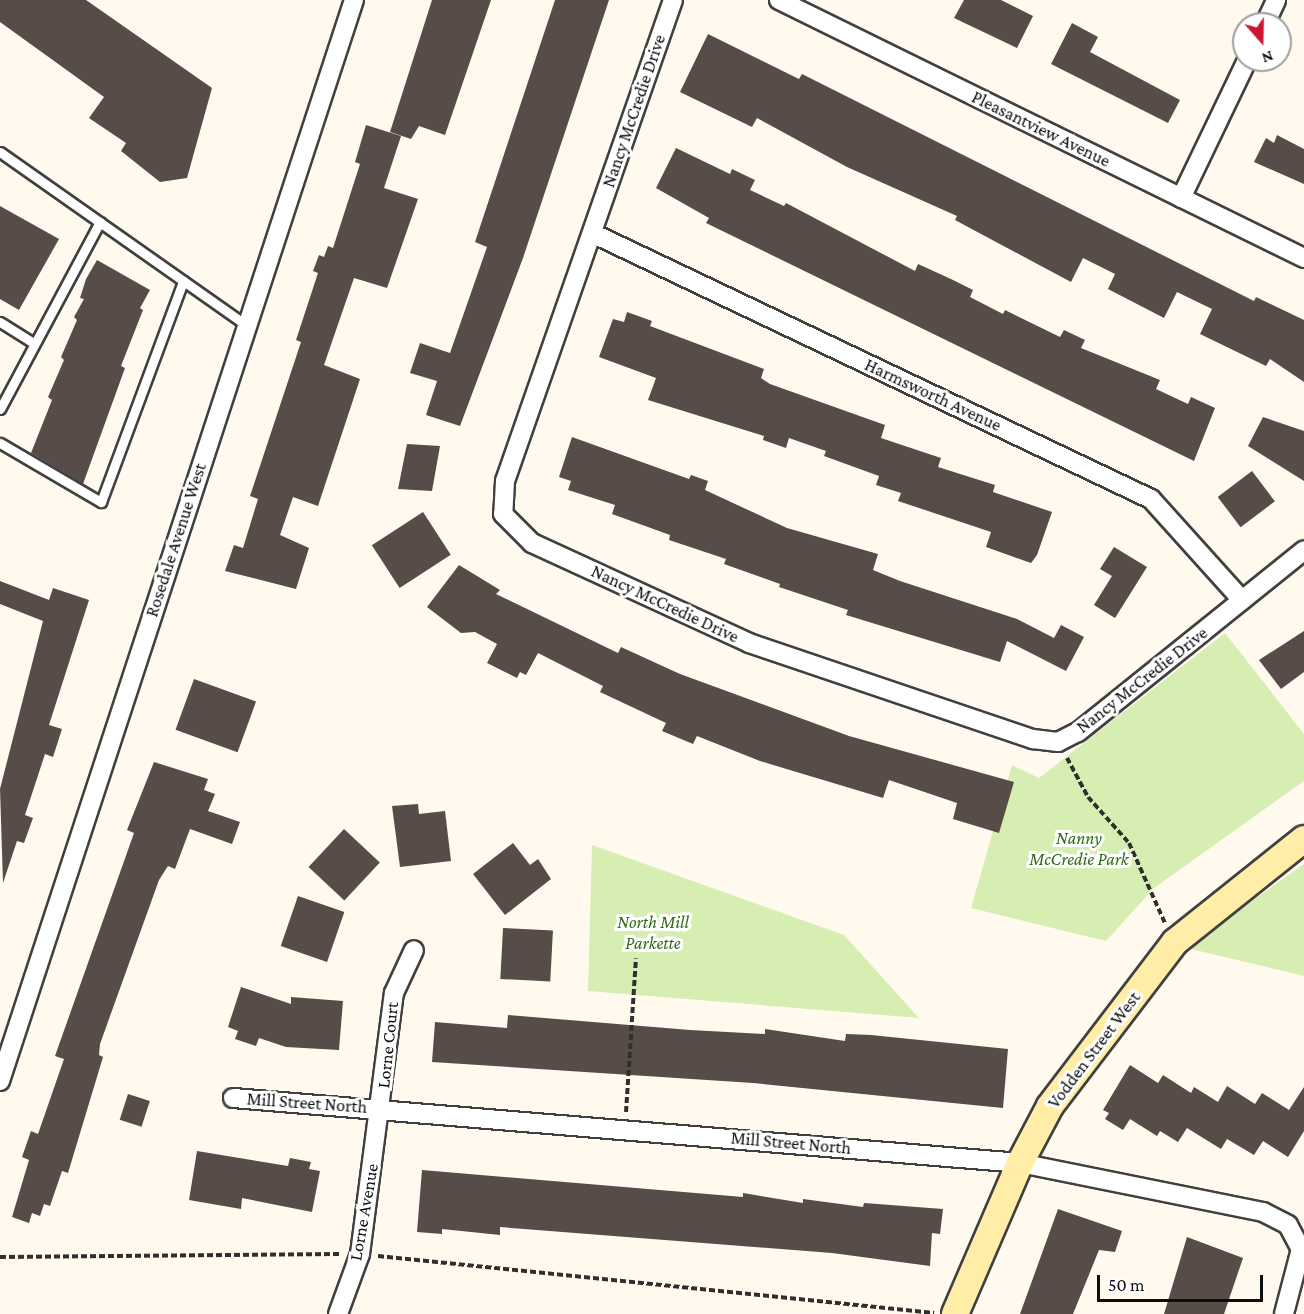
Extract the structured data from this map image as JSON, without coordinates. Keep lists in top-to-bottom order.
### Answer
{
  "streets": {
    "street": [
      "Nancy McCredie Drive",
      "Pleasantview Avenue",
      "Harmsworth Avenue",
      "Rosedale Avenue West",
      "Lorne Court",
      "Vodden Street West",
      "Mill Street North",
      "Lorne Avenue"
    ]
  },
  "crossings": [
    ["Nancy McCredie Drive", "Harmsworth Avenue"],
    ["Lorne Court", "Mill Street North"],
    ["Lorne Court", "Lorne Avenue"],
    ["Vodden Street West", "Mill Street North"],
    ["Mill Street North", "Lorne Avenue"]
  ],
  "parks": ["Nanny McCredie Park", "North Mill Parkette"],
  "scale_bar": "50 m",
  "north": "bottom"
}
